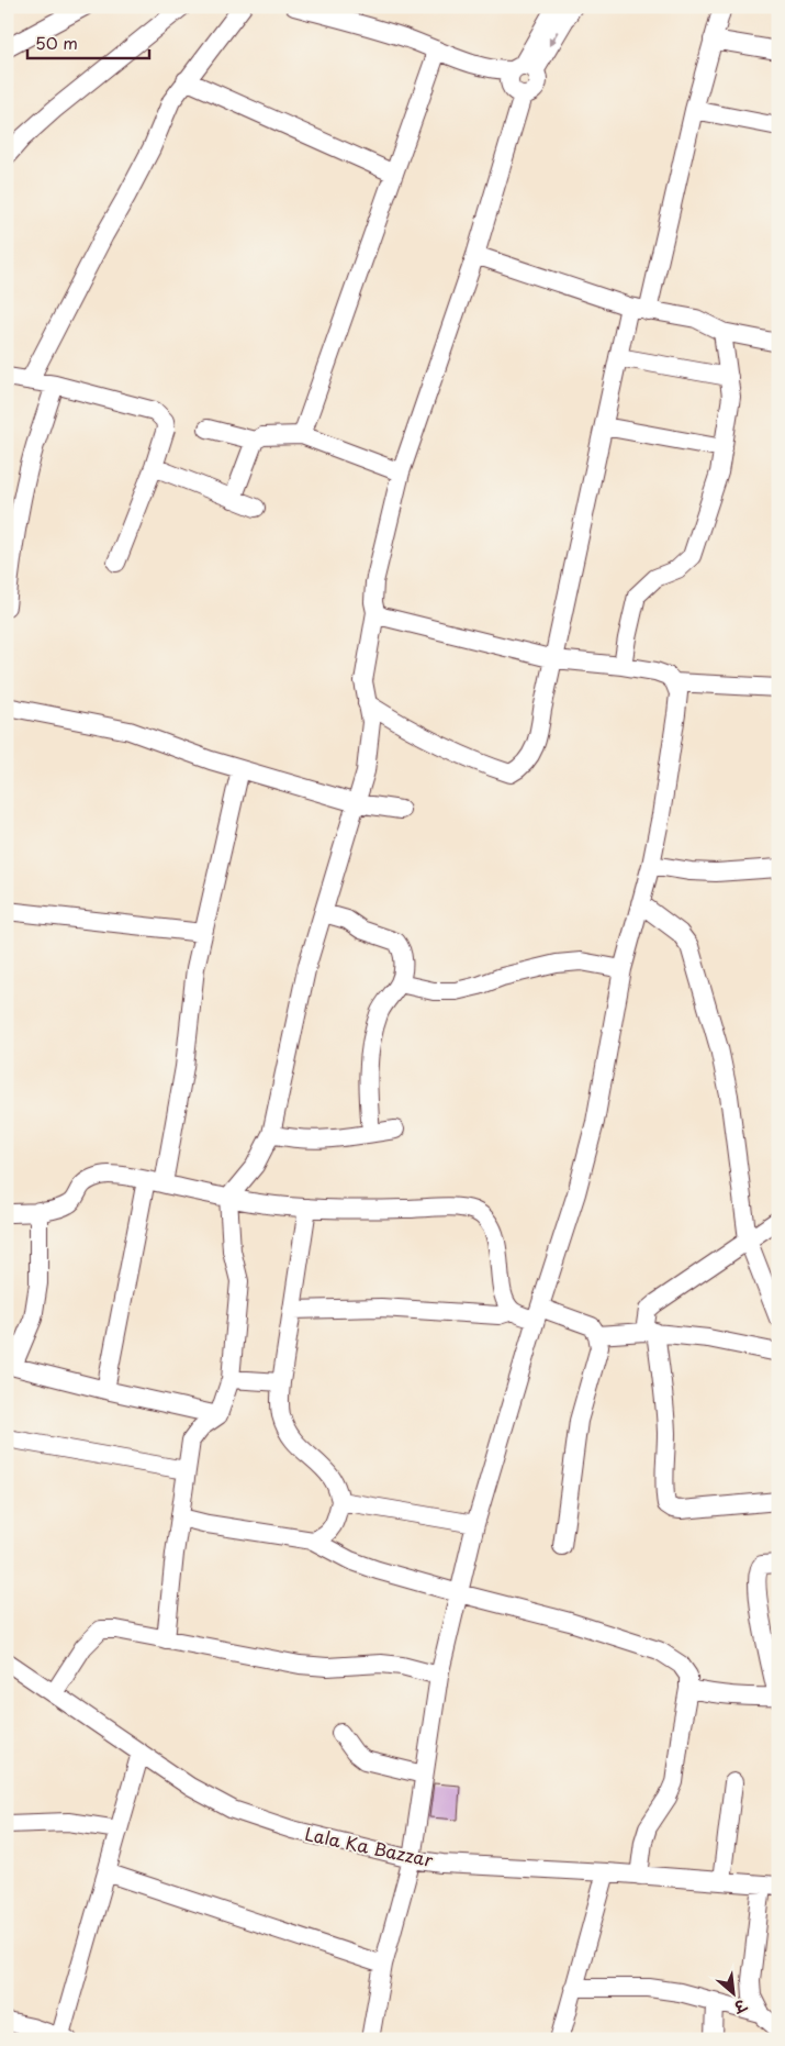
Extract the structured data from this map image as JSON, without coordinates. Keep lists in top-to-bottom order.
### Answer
{
  "streets": {
    "street": ["Lala Ka Bazzar"]
  },
  "scale_bar": "50 m",
  "north": "bottom right"
}
